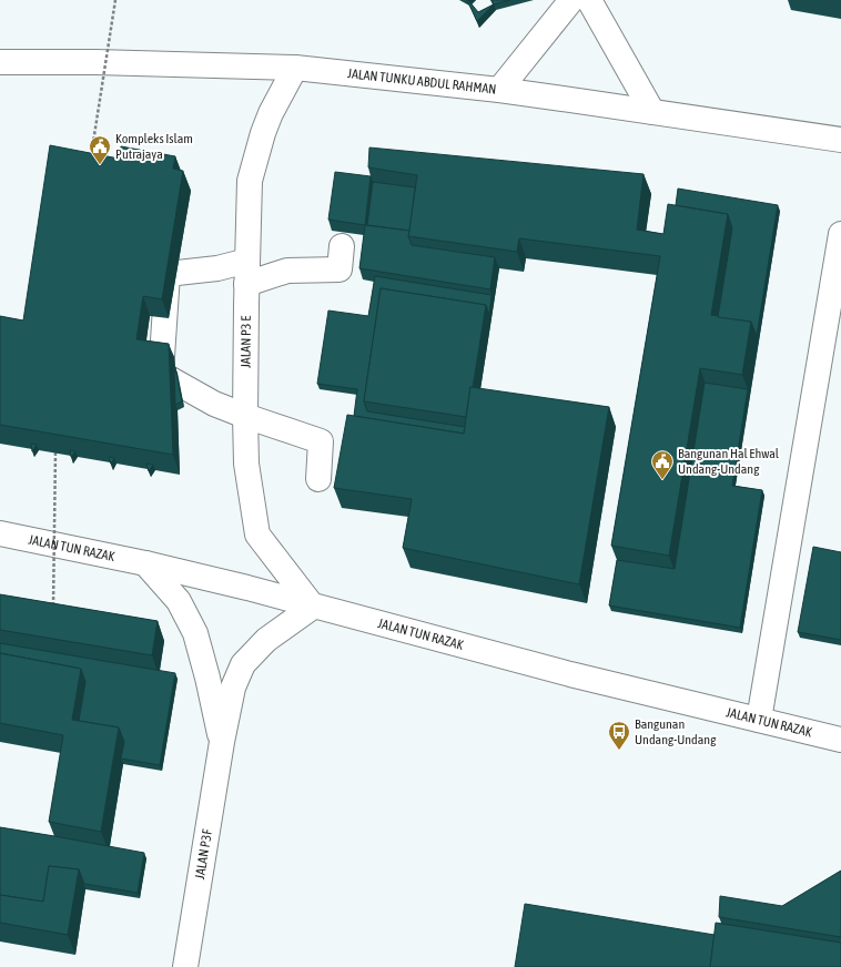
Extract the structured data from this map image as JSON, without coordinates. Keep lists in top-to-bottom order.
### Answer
{
  "streets": {
    "street": [
      "JALAN TUNKU ABDUL RAHMAN",
      "JALAN P3 E",
      "JALAN TUN RAZAK",
      "JALAN P3F"
    ]
  },
  "crossings": [
    ["JALAN TUNKU ABDUL RAHMAN", "JALAN P3 E"],
    ["JALAN P3 E", "JALAN TUN RAZAK"],
    ["JALAN P3 E", "JALAN P3F"],
    ["JALAN TUN RAZAK", "JALAN P3F"]
  ],
  "places": {
    "public building": ["Kompleks Islam Putrajaya", "Bangunan Hal Ehwal Undang-Undang"],
    "bus stop": ["Bangunan Undang-Undang"]
  }
}
